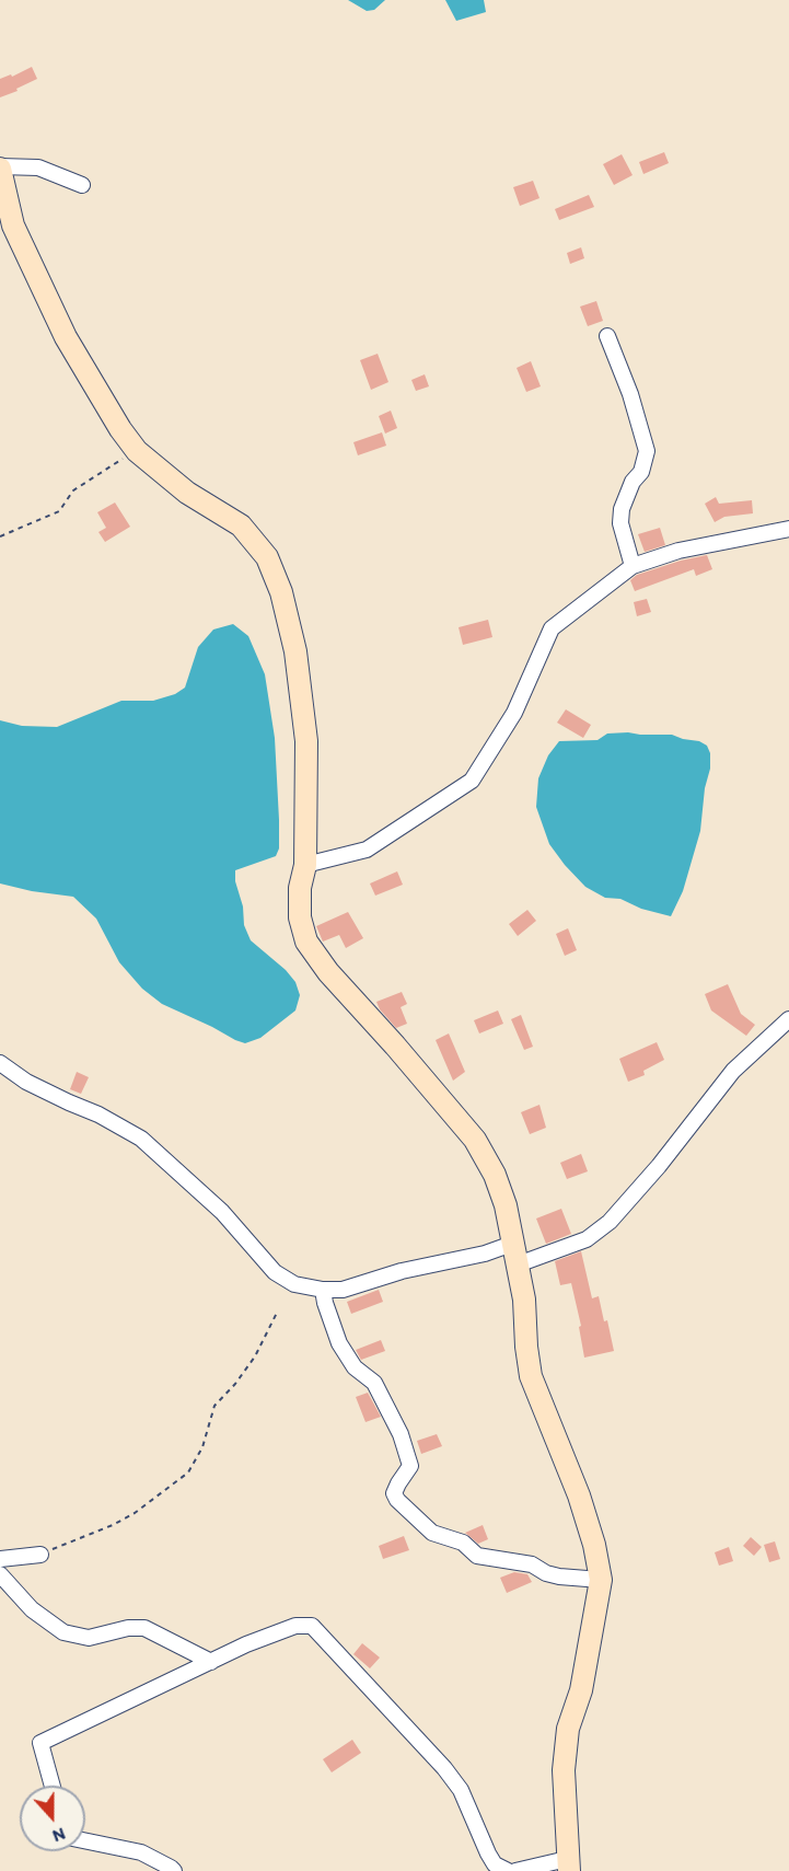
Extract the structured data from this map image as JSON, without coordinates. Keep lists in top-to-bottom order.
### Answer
{
  "north": "bottom"
}
